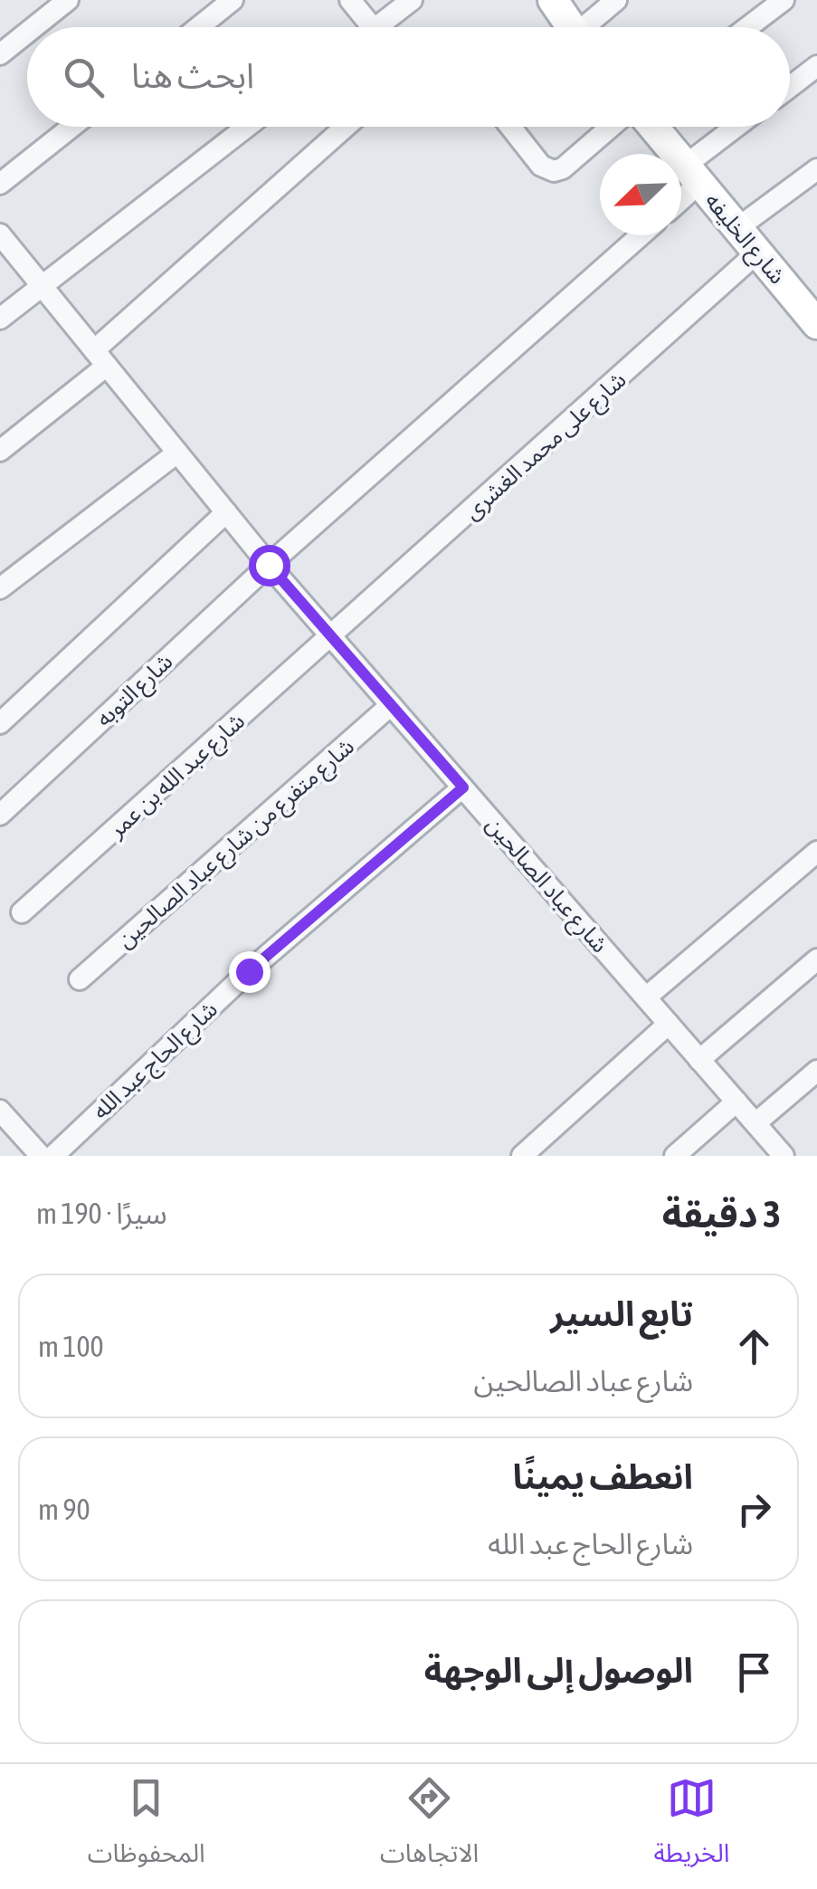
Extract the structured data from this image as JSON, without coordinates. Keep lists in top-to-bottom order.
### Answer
{
  "streets": {
    "main road": ["شارع الخليفه"],
    "street": [
      "شارع على محمد الغشرى",
      "شارع التوبه",
      "شارع عبد الله بن عمر",
      "شارع متفرع من شارع عباد الصالحين",
      "شارع عباد الصالحين",
      "شارع الحاج عبد الله"
    ]
  },
  "crossings": [
    ["شارع الخليفه", "شارع على محمد الغشرى"],
    ["شارع على محمد الغشرى", "شارع عبد الله بن عمر"],
    ["شارع على محمد الغشرى", "شارع عباد الصالحين"],
    ["شارع التوبه", "شارع عباد الصالحين"],
    ["شارع عبد الله بن عمر", "شارع عباد الصالحين"],
    ["شارع متفرع من شارع عباد الصالحين", "شارع عباد الصالحين"],
    ["شارع عباد الصالحين", "شارع الحاج عبد الله"]
  ],
  "north": "bottom left",
  "page": {
    "search": "ابحث هنا",
    "heading": ["3 دقيقة", "سيرًا · 190 m"],
    "list": [
      ["تابع السير", "شارع عباد الصالحين", "100 m"],
      ["انعطف يمينًا", "شارع الحاج عبد الله", "90 m"],
      "الوصول إلى الوجهة"
    ],
    "nav": ["الخريطة", "الاتجاهات", "المحفوظات"]
  }
}
